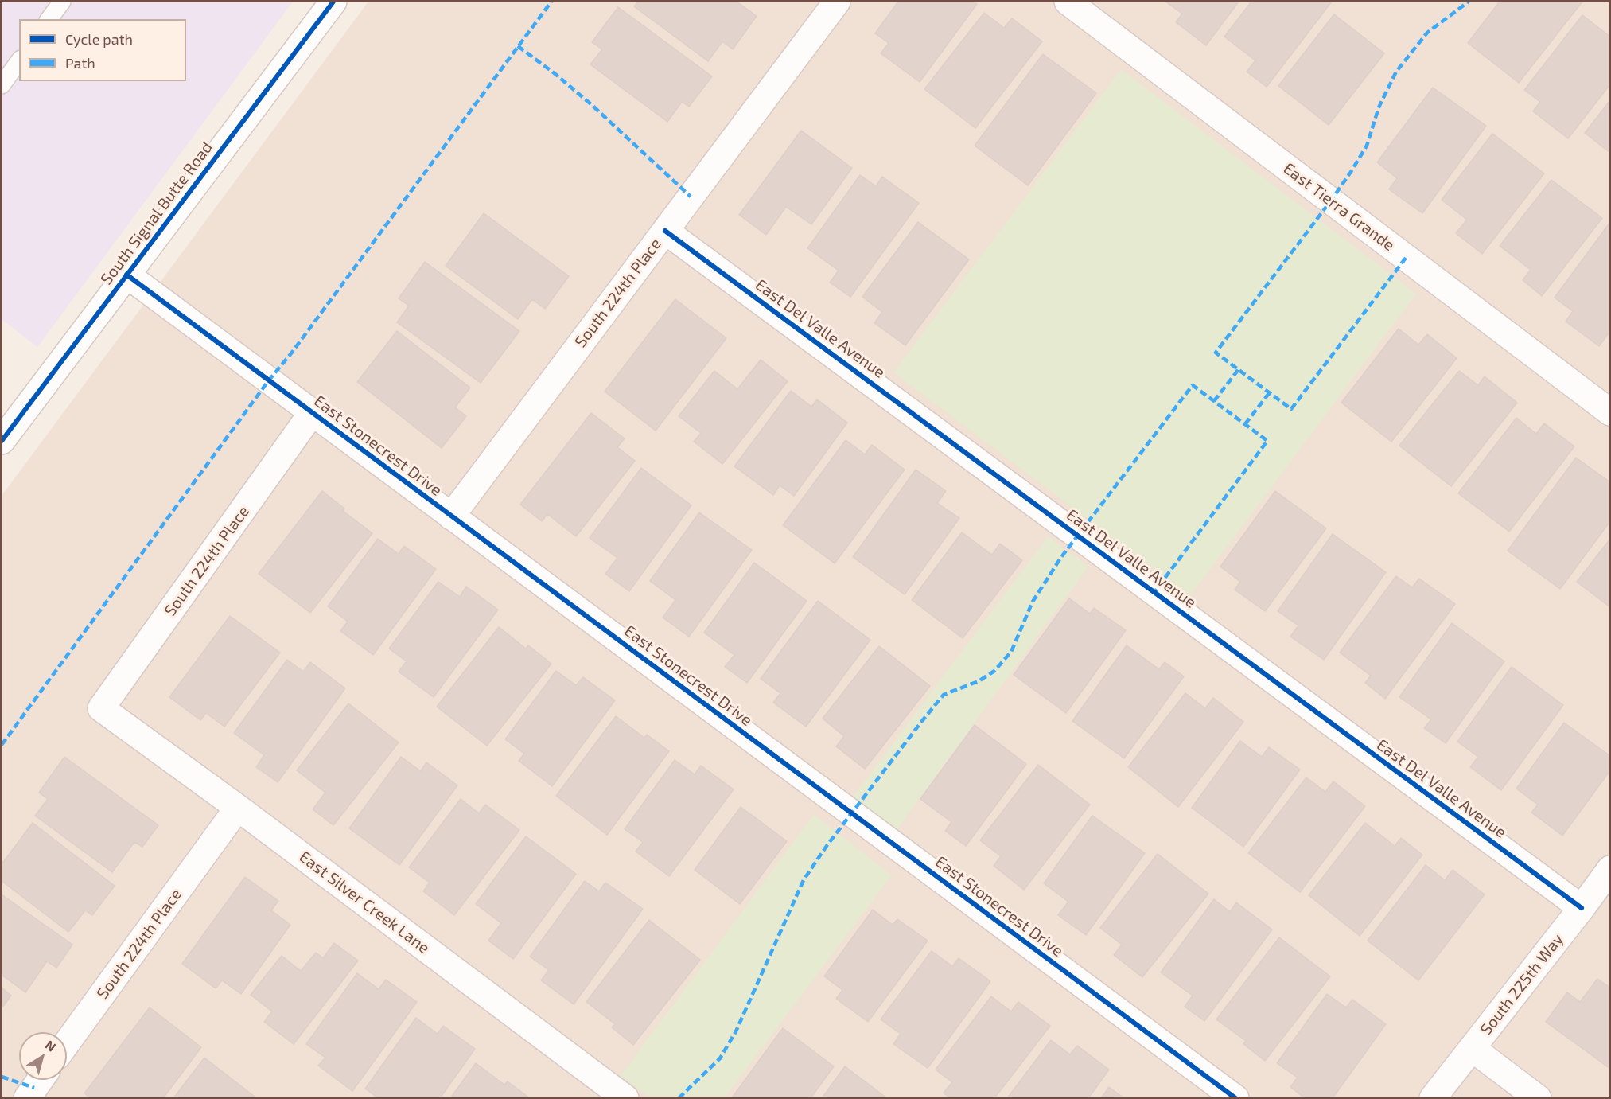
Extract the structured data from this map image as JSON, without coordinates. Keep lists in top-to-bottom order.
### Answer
{
  "streets": {
    "street": [
      "East Tierra Grande",
      "South Signal Butte Road",
      "South 224th Place",
      "East Del Valle Avenue",
      "East Stonecrest Drive",
      "East Silver Creek Lane",
      "South 225th Way"
    ]
  },
  "crossings": [
    ["South Signal Butte Road", "East Stonecrest Drive"],
    ["South 224th Place", "East Del Valle Avenue"],
    ["South 224th Place", "East Stonecrest Drive"],
    ["South 224th Place", "East Silver Creek Lane"],
    ["East Del Valle Avenue", "South 225th Way"]
  ],
  "legend": ["Cycle path", "Path"],
  "north": "top right"
}
